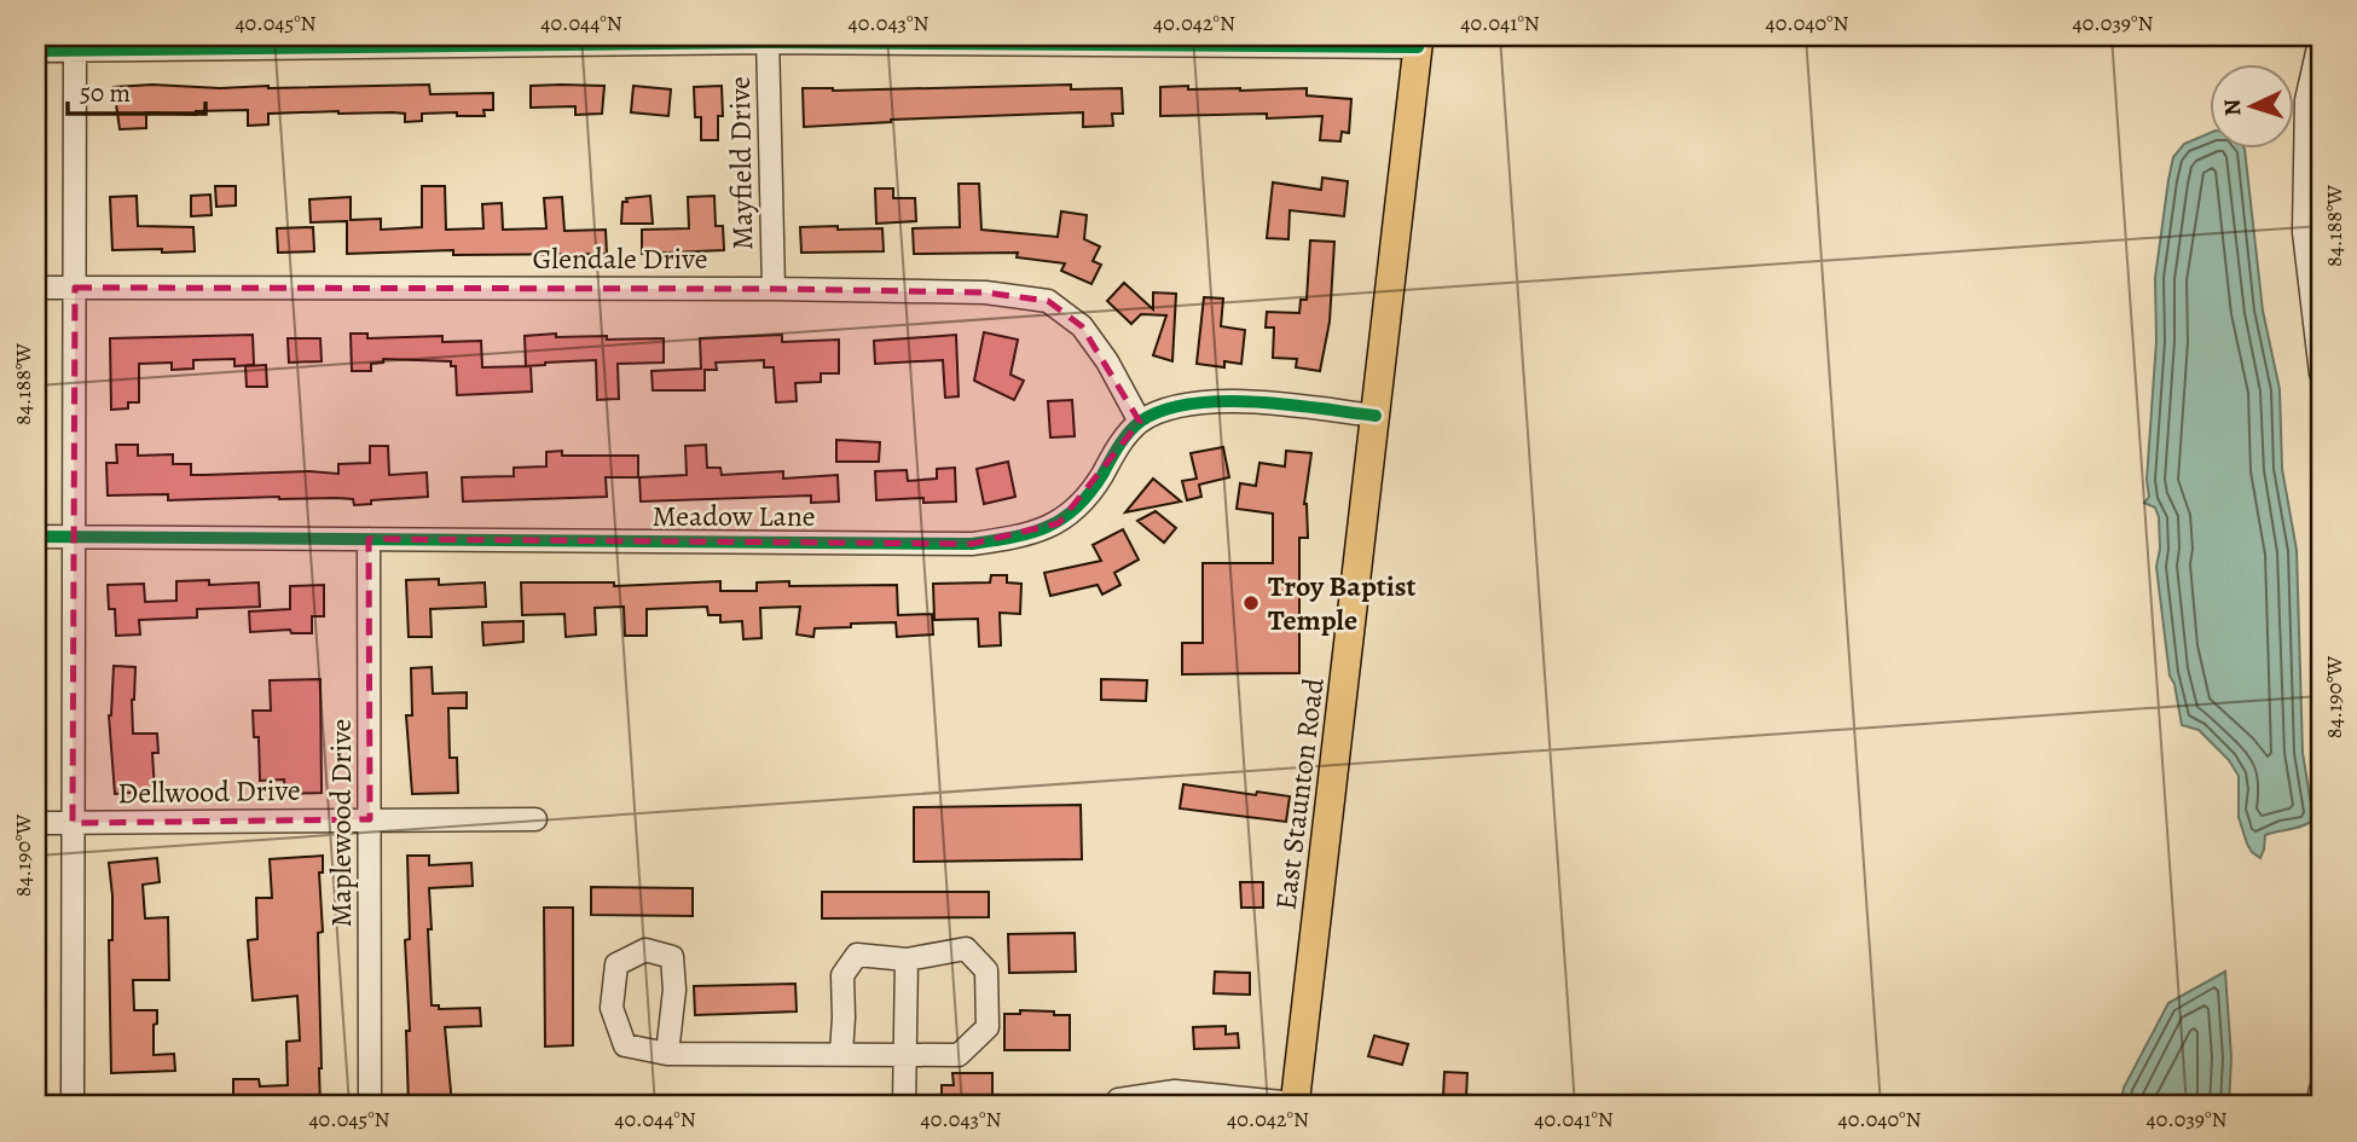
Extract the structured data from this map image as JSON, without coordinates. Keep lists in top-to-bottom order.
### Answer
{
  "streets": {
    "main road": ["East Staunton Road"],
    "street": [
      "Mayfield Drive",
      "Glendale Drive",
      "Meadow Lane",
      "Dellwood Drive",
      "Maplewood Drive"
    ]
  },
  "crossings": [
    ["Mayfield Drive", "Glendale Drive"],
    ["Glendale Drive", "Meadow Lane"],
    ["Meadow Lane", "East Staunton Road"],
    ["Meadow Lane", "Maplewood Drive"],
    ["Dellwood Drive", "Maplewood Drive"]
  ],
  "places": ["Troy Baptist Temple"],
  "scale_bar": "50 m",
  "north": "left",
  "coordinates": [
    "40.045°N",
    "40.044°N",
    "40.043°N",
    "40.042°N",
    "40.041°N",
    "40.040°N",
    "40.039°N",
    "84.188°W",
    "84.190°W"
  ]
}
